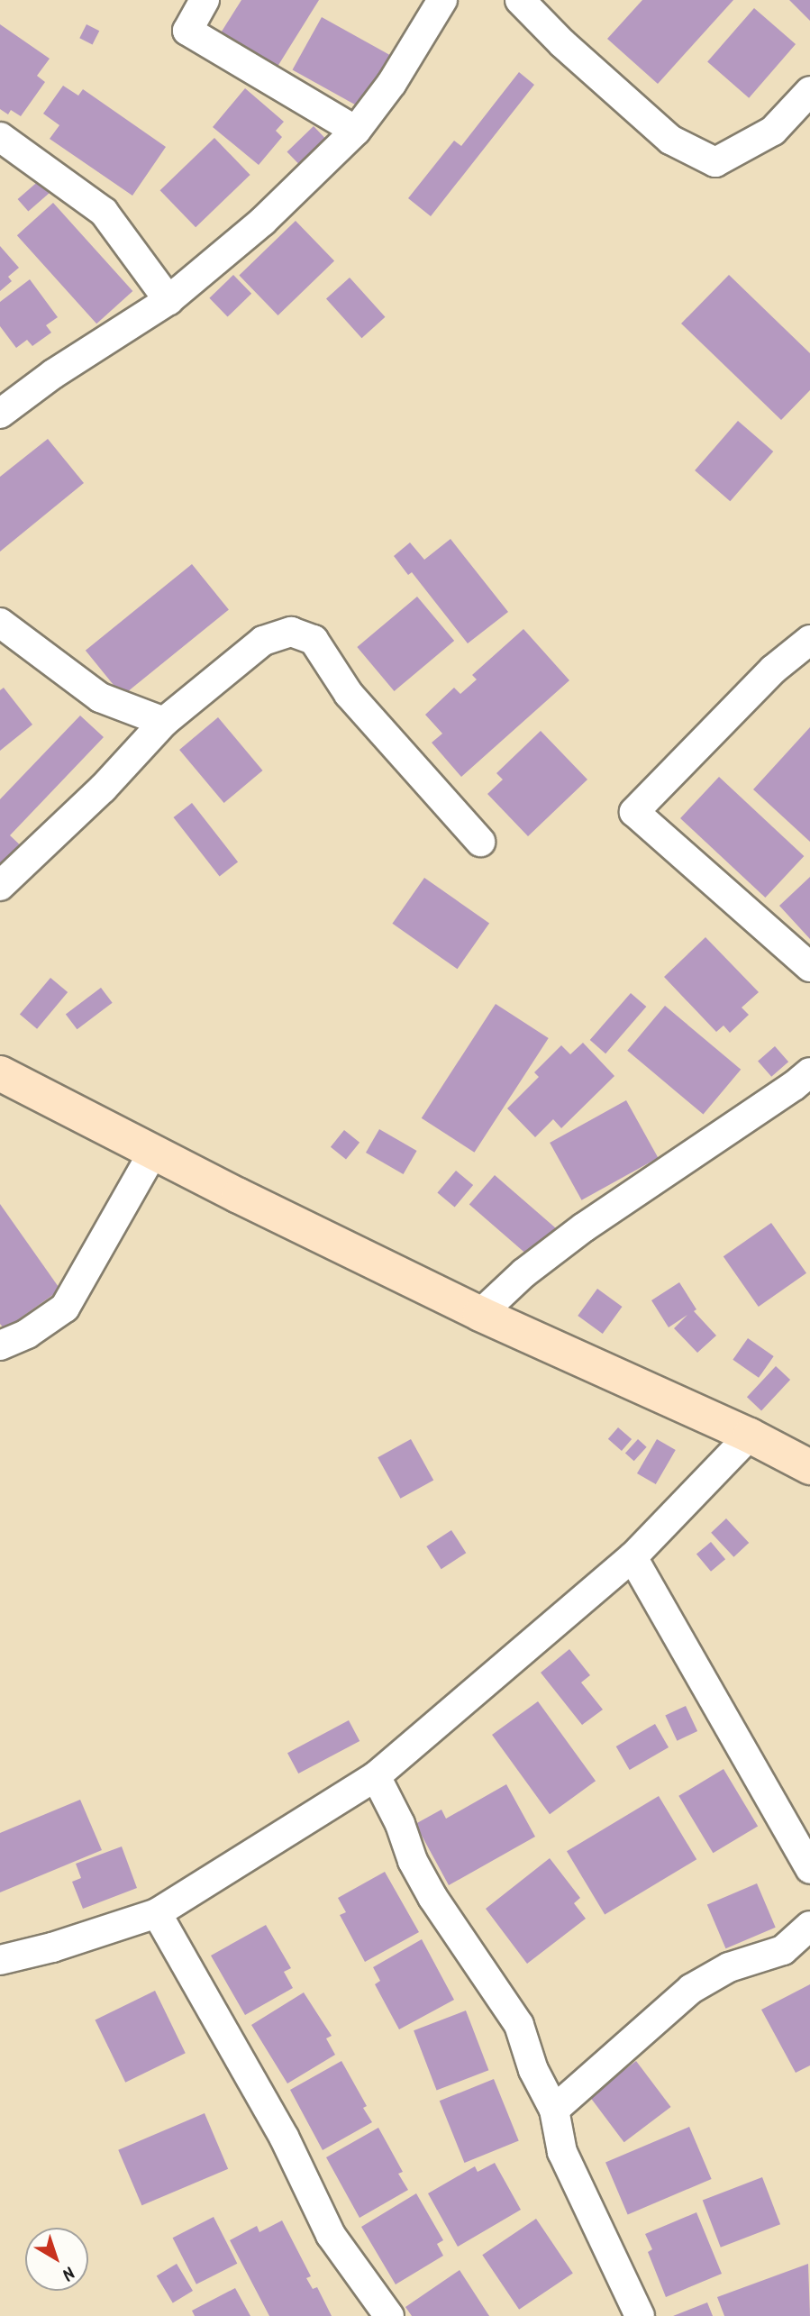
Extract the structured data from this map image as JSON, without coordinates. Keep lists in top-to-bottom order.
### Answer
{
  "north": "bottom right"
}
